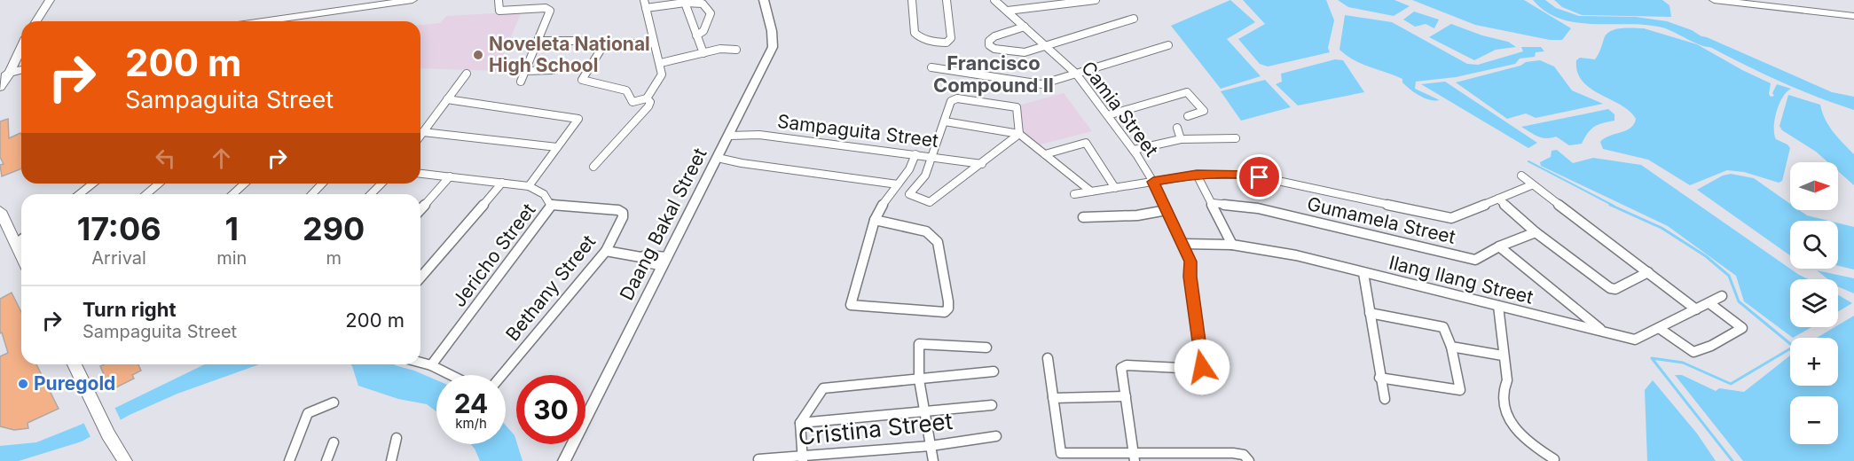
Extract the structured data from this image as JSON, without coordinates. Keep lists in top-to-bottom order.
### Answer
{
  "streets": {
    "street": [
      "Camia Street",
      "Sampaguita Street",
      "Gumamela Street",
      "Daang Bakal Street",
      "Jericho Street",
      "Ilang Ilang Street",
      "Bethany Street",
      "Cristina Street"
    ]
  },
  "crossings": [
    ["Camia Street", "Ilang Ilang Street"],
    ["Sampaguita Street", "Daang Bakal Street"],
    ["Jericho Street", "Bethany Street"]
  ],
  "districts": ["Francisco Compound II"],
  "places": ["Noveleta National High School", "Puregold"],
  "north": "right",
  "page": {
    "turn": ["200 m", "Sampaguita Street"],
    "map_buttons": ["+", "−"],
    "eta": [
      "17:06",
      "Arrival",
      "1",
      "min",
      "290",
      "m"
    ],
    "list": [
      {
        "name": "Turn right",
        "note": "Sampaguita Street",
        "value": "200 m"
      }
    ],
    "speed": "24 km/h",
    "limit": "30"
  }
}
